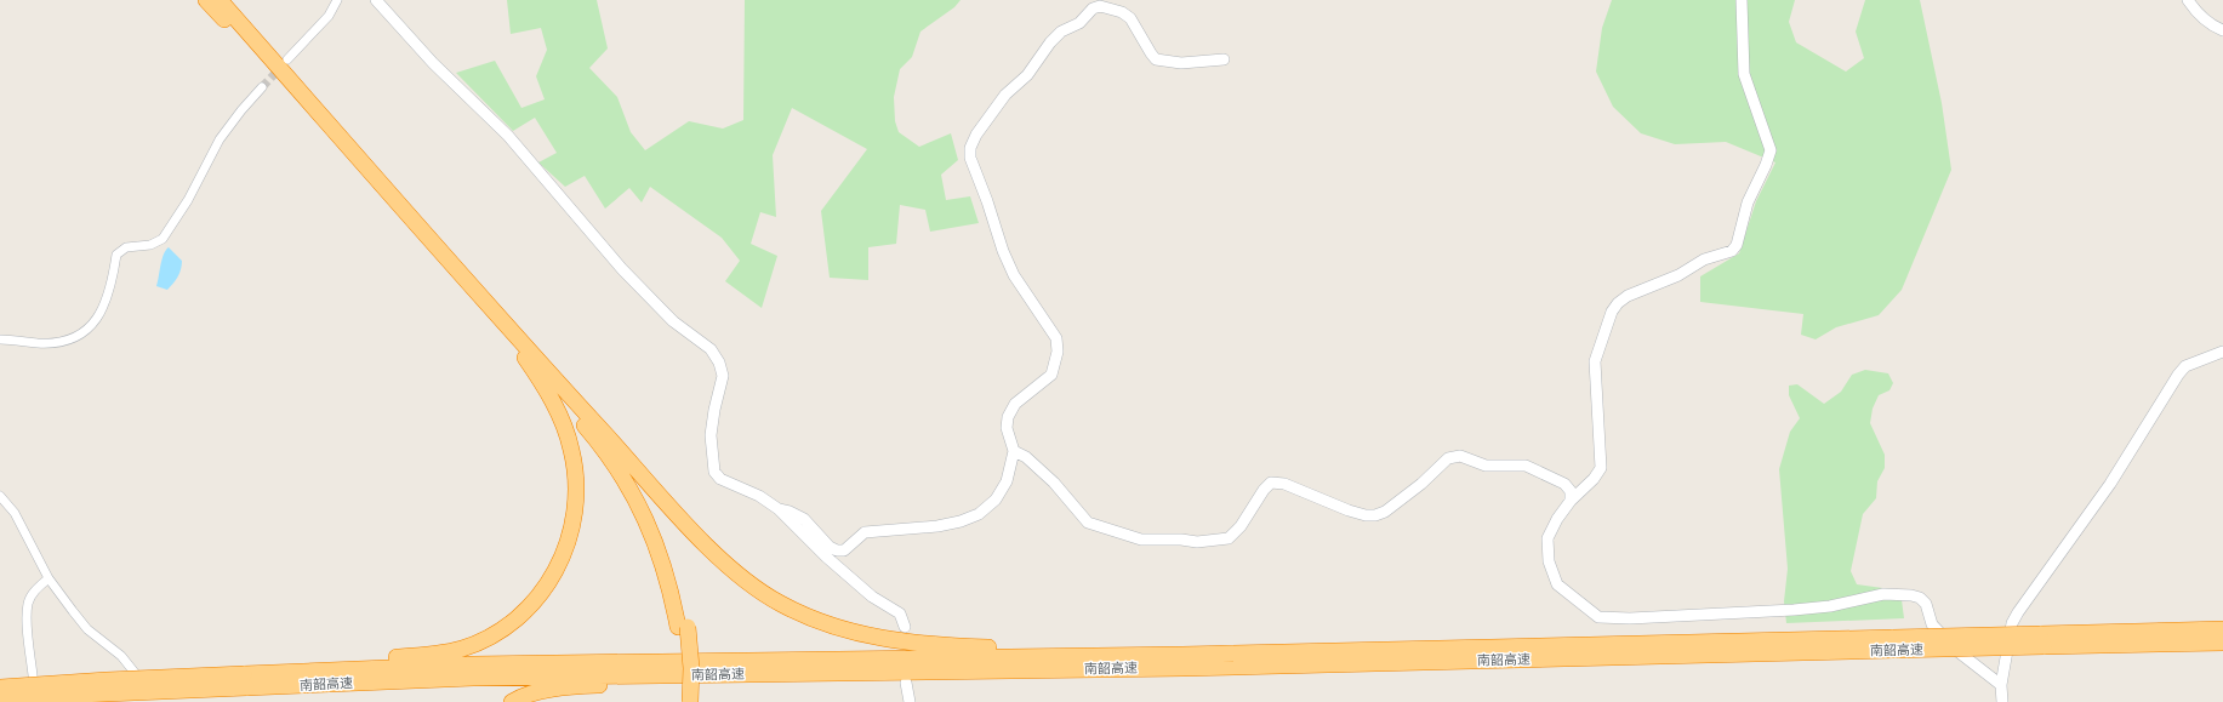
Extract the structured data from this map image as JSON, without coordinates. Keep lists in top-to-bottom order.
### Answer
{
  "streets": {
    "highway": ["南韶高速"]
  }
}
